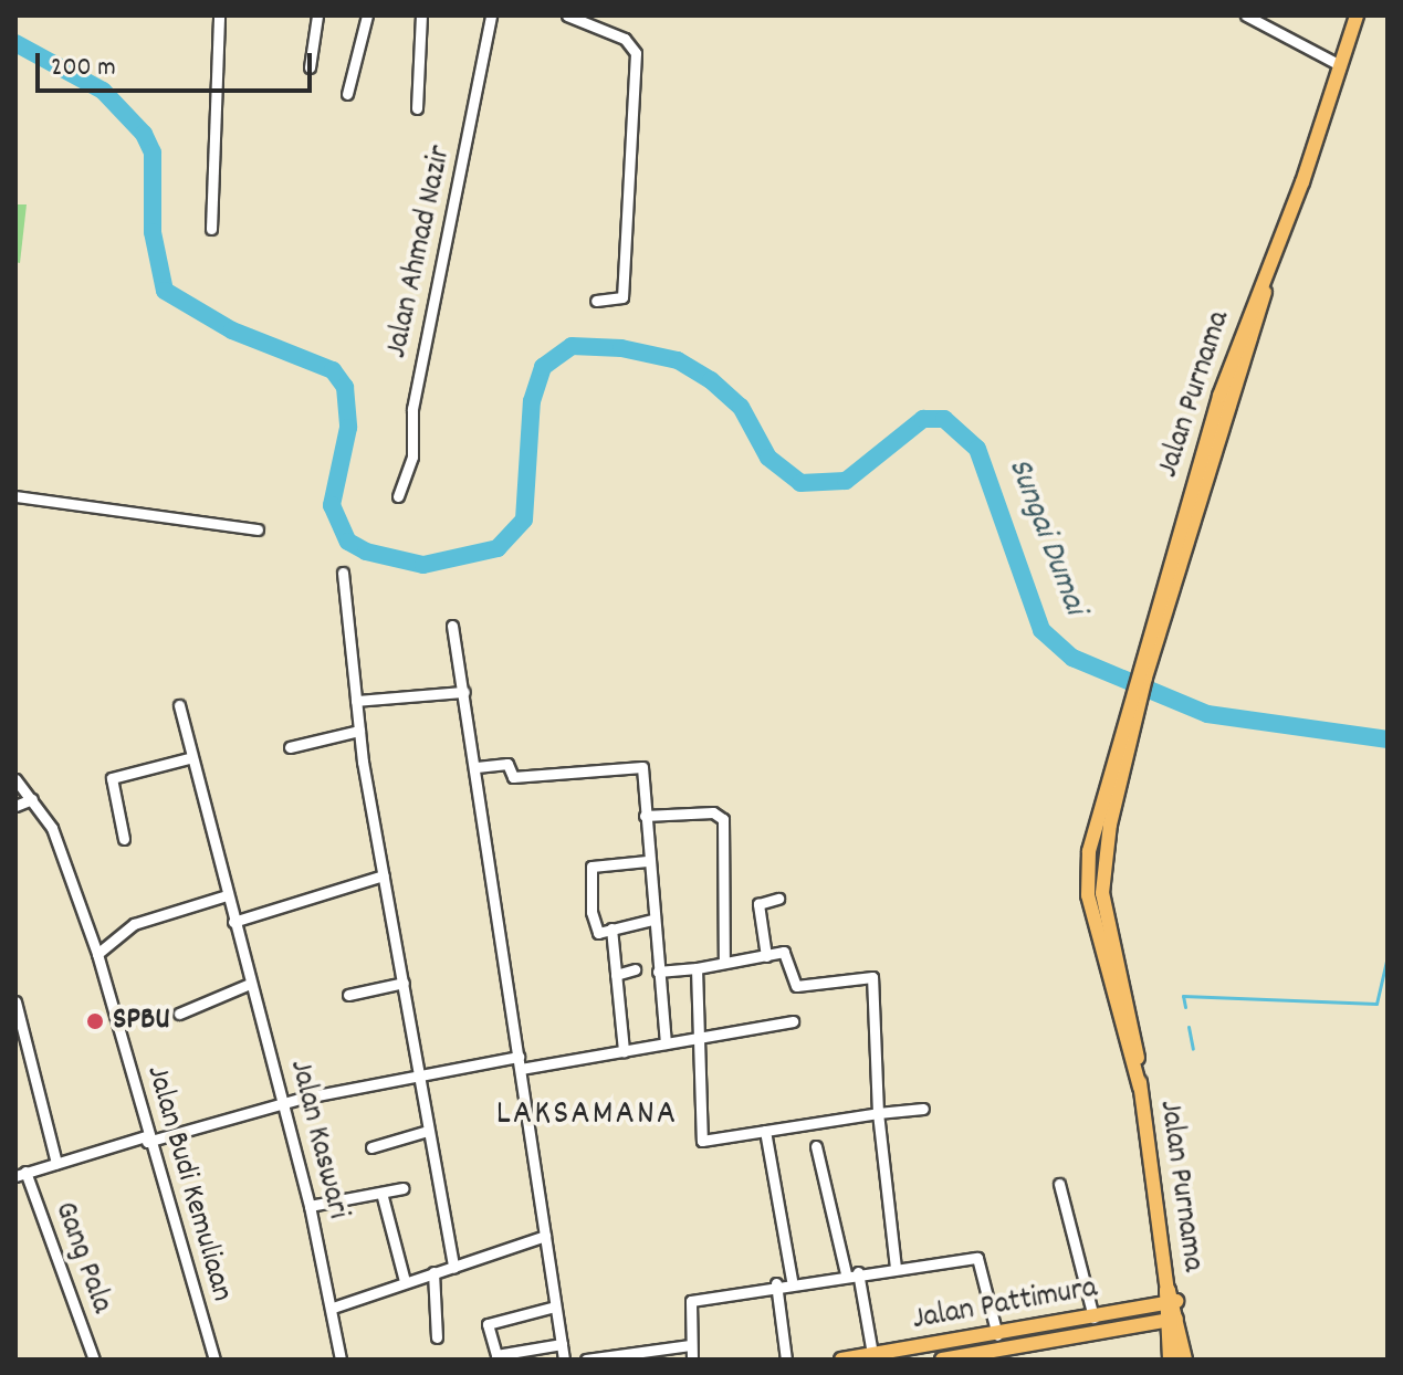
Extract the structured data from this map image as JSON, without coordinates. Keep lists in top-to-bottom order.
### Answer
{
  "streets": {
    "main road": ["Jalan Purnama", "Jalan Pattimura"],
    "street": [
      "Jalan Ahmad Nazir",
      "Jalan Kaswari",
      "Jalan Budi Kemuliaan",
      "Gang Pala"
    ]
  },
  "crossings": [
    ["Jalan Purnama", "Jalan Pattimura"]
  ],
  "districts": ["LAKSAMANA"],
  "water": ["Sungai Dumai"],
  "places": ["SPBU"],
  "scale_bar": "200 m"
}
